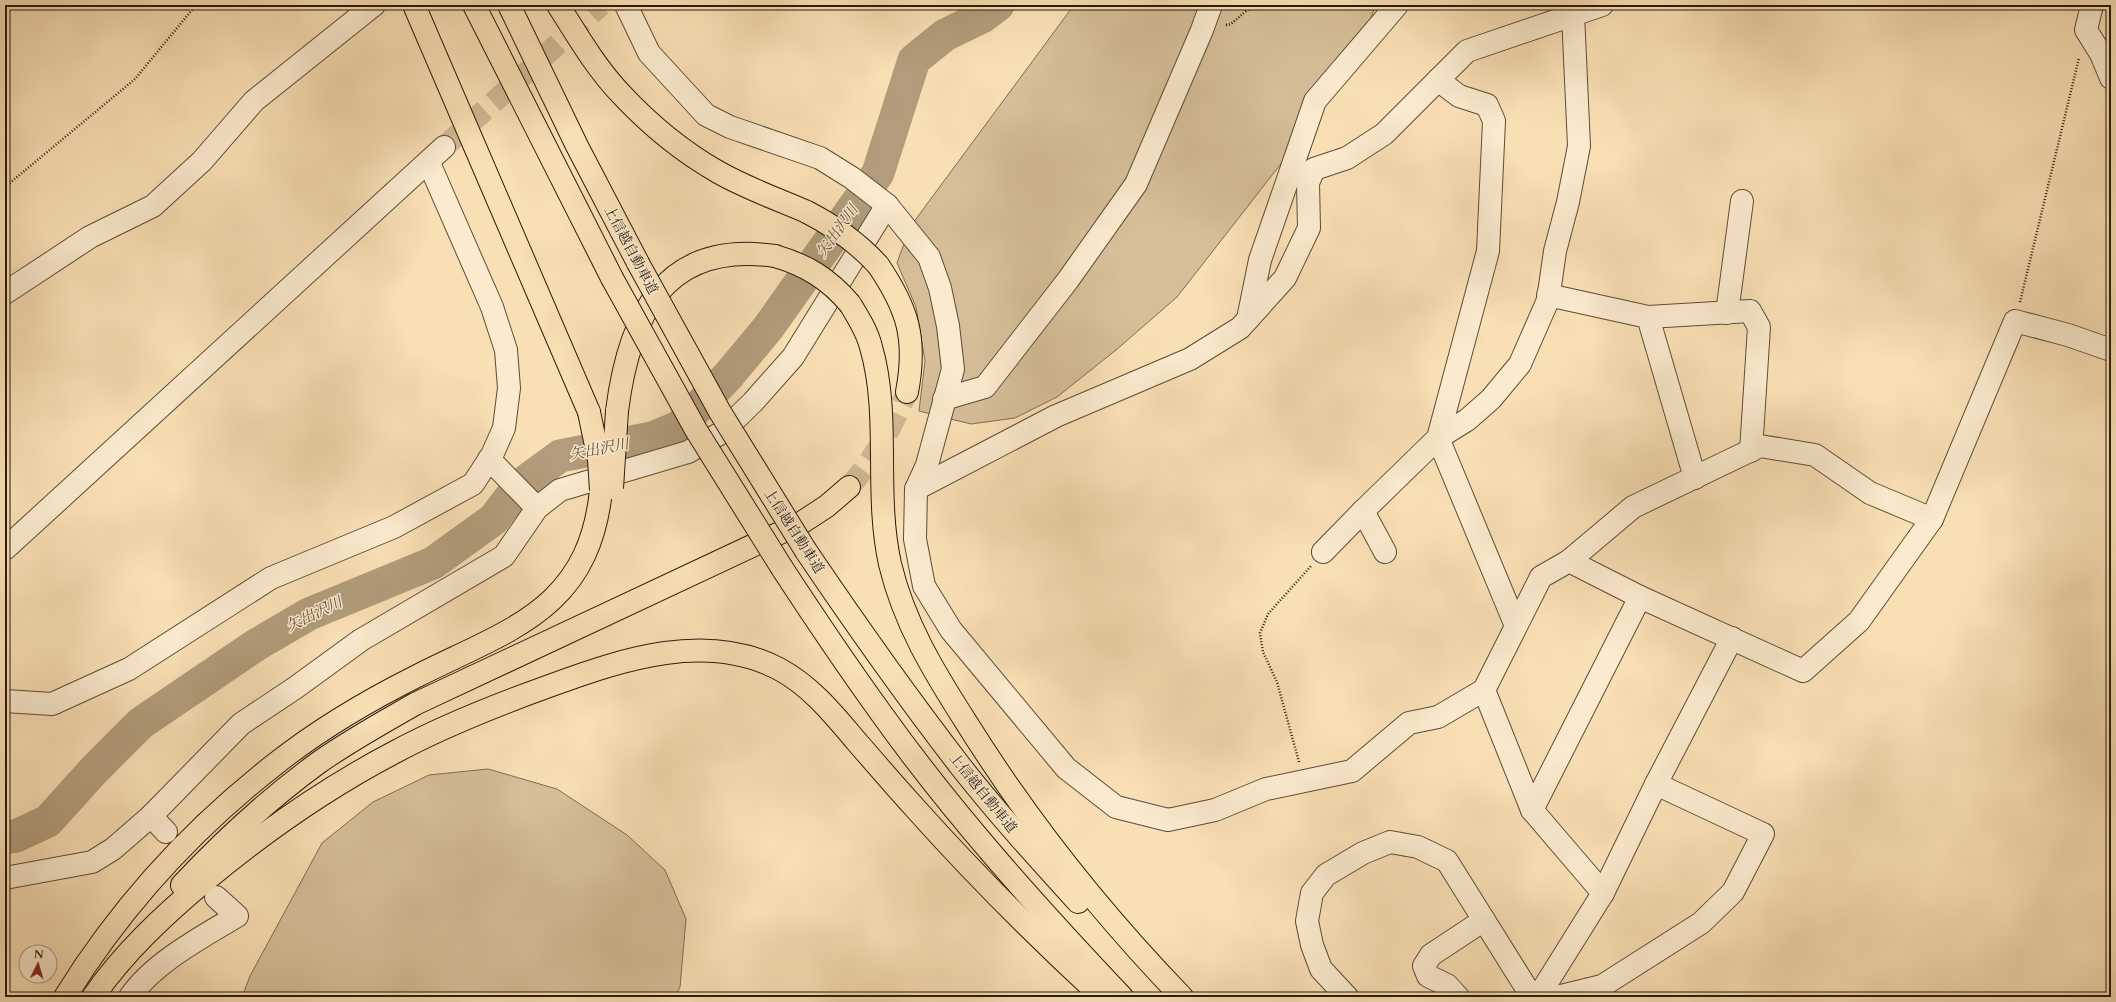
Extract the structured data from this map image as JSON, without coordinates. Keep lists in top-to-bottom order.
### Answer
{
  "streets": {
    "highway": ["上信越自動車道"]
  },
  "water": ["矢出沢川"],
  "north": "top"
}
